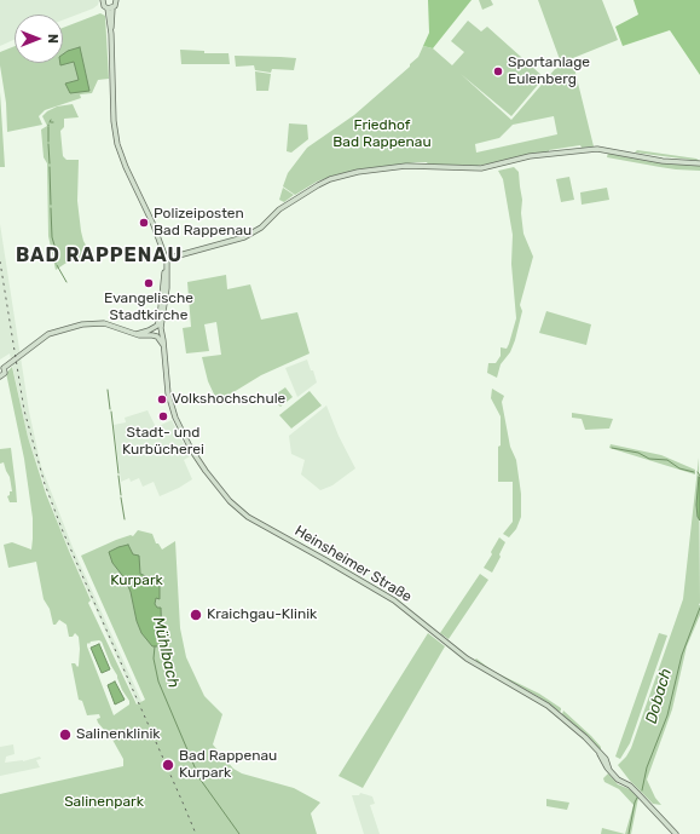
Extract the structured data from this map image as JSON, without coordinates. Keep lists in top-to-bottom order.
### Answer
{
  "streets": {
    "street": ["Heinsheimer Straße"]
  },
  "districts": ["BAD RAPPENAU"],
  "water": ["Mühlbach", "Dobach"],
  "parks": ["Friedhof Bad Rappenau", "Kurpark", "Salinenpark"],
  "places": [
    "Sportanlage Eulenberg",
    "Polizeiposten Bad Rappenau",
    "Evangelische Stadtkirche",
    "Volkshochschule",
    "Stadt- und Kurbücherei",
    "Kraichgau-Klinik",
    "Salinenklinik",
    "Bad Rappenau Kurpark"
  ],
  "north": "right"
}
